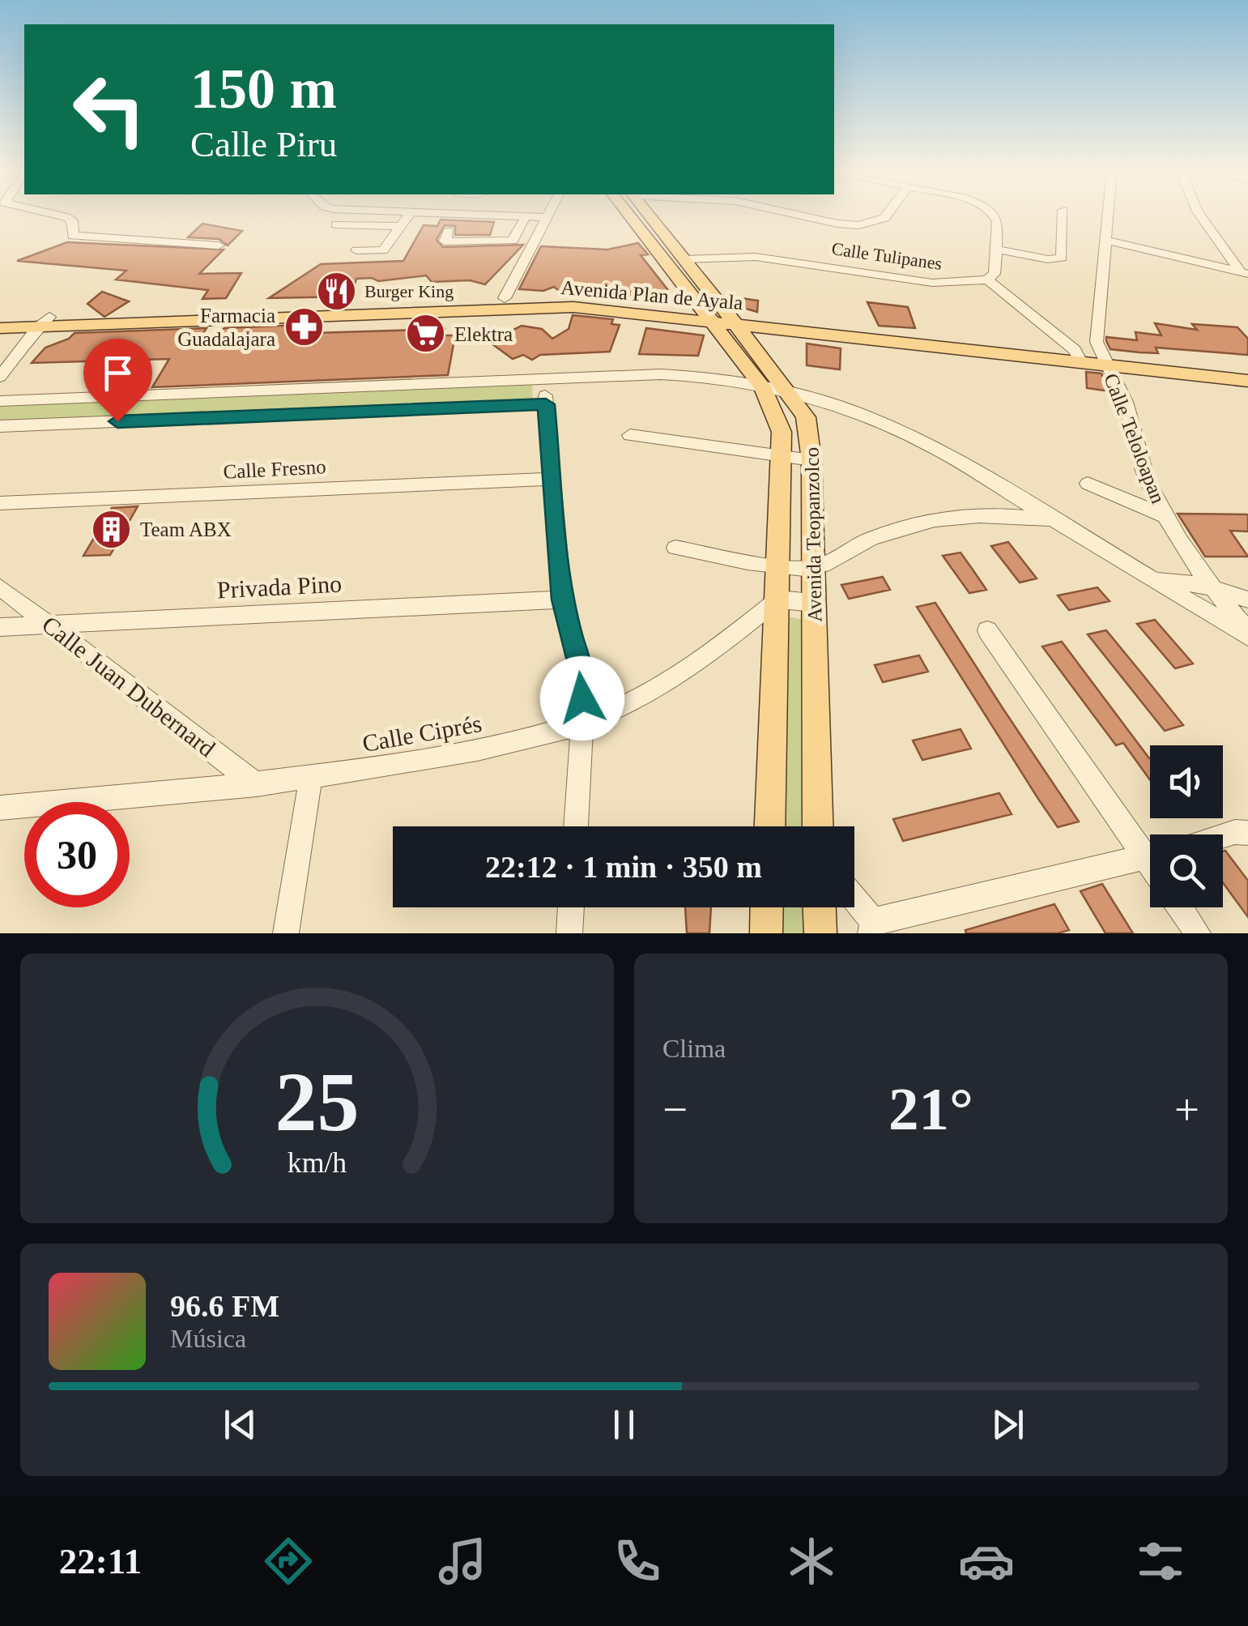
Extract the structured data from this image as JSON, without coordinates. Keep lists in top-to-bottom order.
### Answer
{
  "streets": {
    "main road": ["Avenida Plan de Ayala", "Avenida Teopanzolco"],
    "street": [
      "Calle Tulipanes",
      "Calle Teloloapan",
      "Calle Fresno",
      "Privada Pino",
      "Calle Juan Dubernard",
      "Calle Ciprés"
    ]
  },
  "crossings": [
    ["Calle Tulipanes", "Avenida Teopanzolco"],
    ["Avenida Plan de Ayala", "Calle Teloloapan"],
    ["Avenida Plan de Ayala", "Avenida Teopanzolco"],
    ["Avenida Teopanzolco", "Calle Ciprés"],
    ["Privada Pino", "Calle Juan Dubernard"],
    ["Calle Juan Dubernard", "Calle Ciprés"]
  ],
  "places": {
    "restaurant": ["Burger King"],
    "pharmacy": ["Farmacia Guadalajara"],
    "supermarket": ["Elektra"],
    "building": ["Team ABX"]
  },
  "page": {
    "turn": ["150 m", "Calle Piru"],
    "limit": "30",
    "trip": "22:12 · 1 min · 350 m",
    "tile": "Clima",
    "heat": ["−", "21°", "+"],
    "song": ["96.6 FM", "Música"],
    "tabs": "22:11",
    "gauge": ["25", "km/h"]
  }
}
